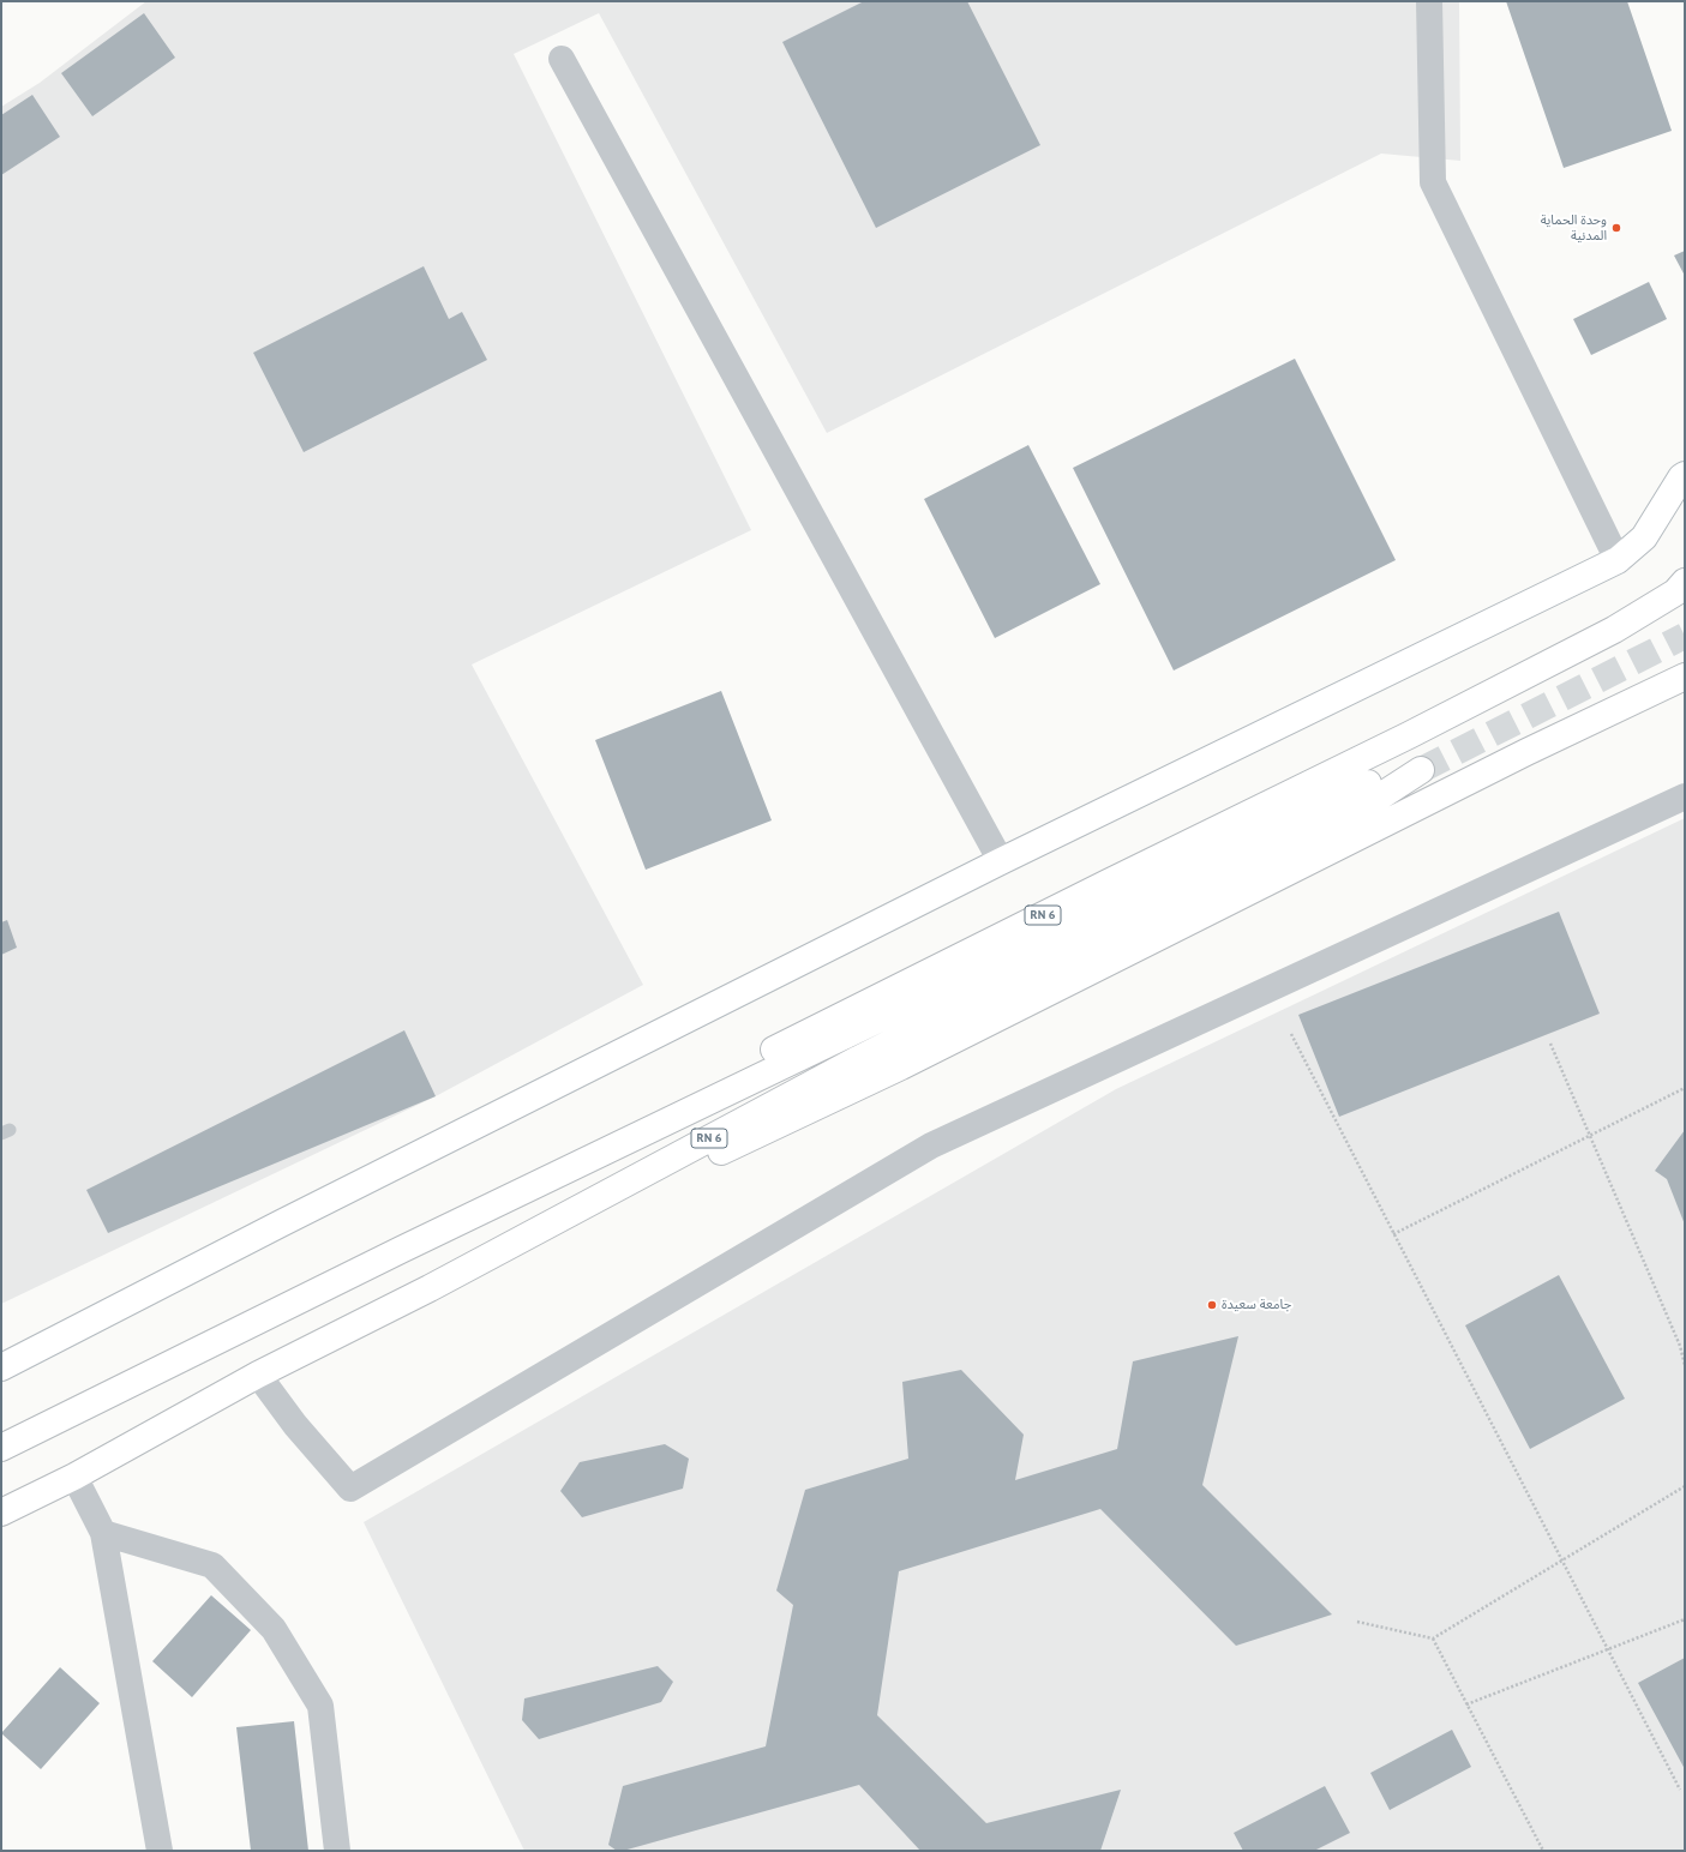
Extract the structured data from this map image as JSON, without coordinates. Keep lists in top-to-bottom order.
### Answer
{
  "streets": {
    "main road": ["RN 6"]
  },
  "places": ["وحدة الحماية المدنية", "جامعة سعيدة"]
}
